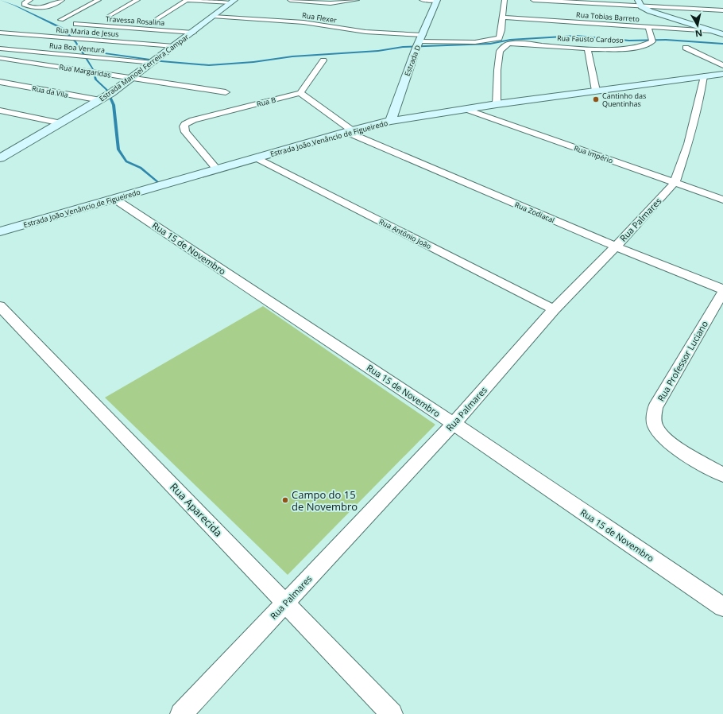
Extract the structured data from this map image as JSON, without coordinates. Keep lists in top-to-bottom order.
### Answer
{
  "streets": {
    "street": [
      "Rua Tobias Barreto",
      "Rua Flexer",
      "Travessa Rosalina",
      "Rua Maria de Jesus",
      "Rua Fausto Cardoso",
      "Rua Boa Ventura",
      "Estrada D",
      "Estrada Manoel Ferreira Campar",
      "Rua Margaridas",
      "Rua da Vila",
      "Rua B",
      "Estrada João Venâncio de Figueiredo",
      "Rua Império",
      "Rua Zodiacal",
      "Rua Palmares",
      "Rua Antônio João",
      "Rua 15 de Novembro",
      "Rua Professor Luciano",
      "Rua Aparecida"
    ]
  },
  "crossings": [
    ["Rua Tobias Barreto", "Rua Fausto Cardoso"],
    ["Rua Flexer", "Estrada D"],
    ["Rua Flexer", "Estrada Manoel Ferreira Campar"],
    ["Travessa Rosalina", "Estrada Manoel Ferreira Campar"],
    ["Rua Maria de Jesus", "Estrada Manoel Ferreira Campar"],
    ["Rua Fausto Cardoso", "Estrada João Venâncio de Figueiredo"],
    ["Rua Boa Ventura", "Estrada Manoel Ferreira Campar"],
    ["Estrada D", "Estrada João Venâncio de Figueiredo"],
    ["Estrada Manoel Ferreira Campar", "Rua Margaridas"],
    ["Estrada Manoel Ferreira Campar", "Rua da Vila"],
    ["Rua B", "Estrada João Venâncio de Figueiredo"],
    ["Rua B", "Rua Zodiacal"],
    ["Estrada João Venâncio de Figueiredo", "Rua Império"],
    ["Estrada João Venâncio de Figueiredo", "Rua Zodiacal"],
    ["Estrada João Venâncio de Figueiredo", "Rua Palmares"],
    ["Estrada João Venâncio de Figueiredo", "Rua Antônio João"],
    ["Estrada João Venâncio de Figueiredo", "Rua 15 de Novembro"],
    ["Rua Império", "Rua Palmares"],
    ["Rua Zodiacal", "Rua Palmares"],
    ["Rua Zodiacal", "Rua Professor Luciano"],
    ["Rua Palmares", "Rua Antônio João"],
    ["Rua Palmares", "Rua 15 de Novembro"],
    ["Rua Palmares", "Rua Aparecida"]
  ],
  "places": ["Cantinho das Quentinhas", "Campo do 15 de Novembro"],
  "north": "bottom"
}
